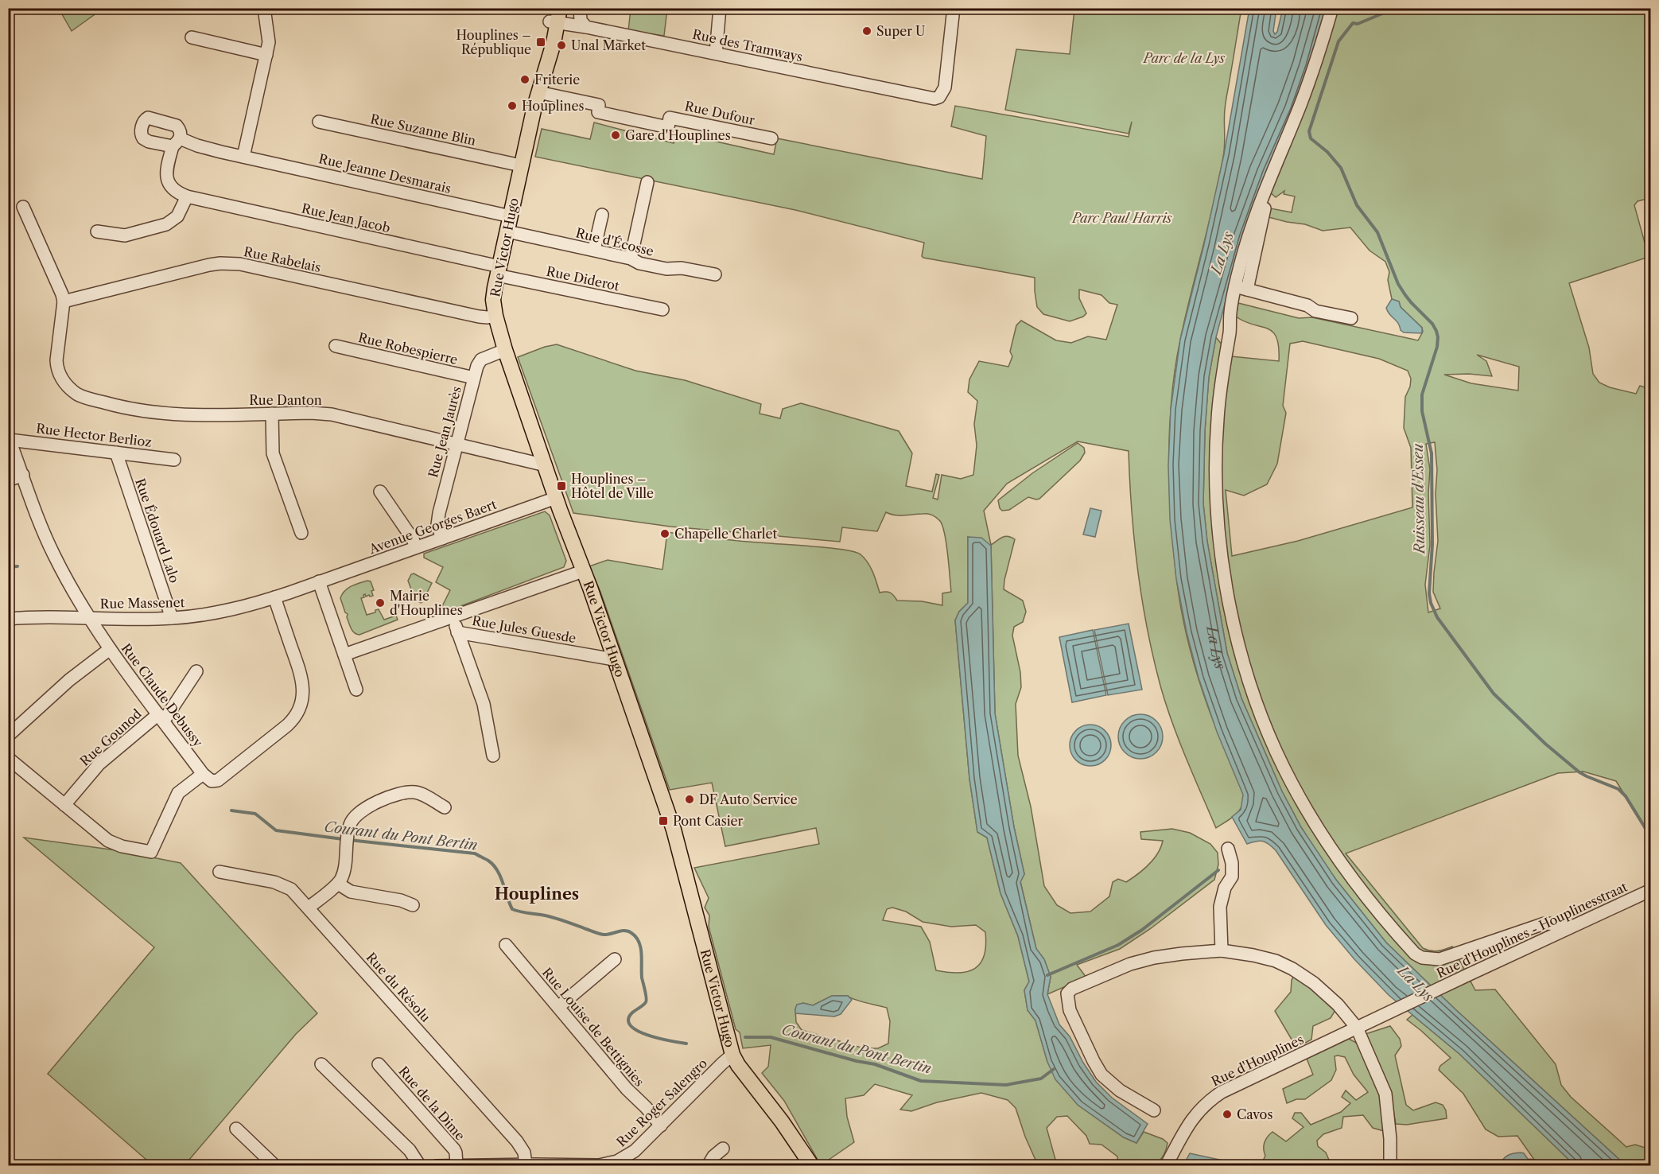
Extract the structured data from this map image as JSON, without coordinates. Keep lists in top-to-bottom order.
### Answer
{
  "streets": {
    "main road": ["Rue Victor Hugo"],
    "street": [
      "Rue des Tramways",
      "Rue Dufour",
      "Rue Suzanne Blin",
      "Rue Jeanne Desmarais",
      "Rue Jean Jacob",
      "Rue d'Écosse",
      "Rue Rabelais",
      "Rue Diderot",
      "Rue Robespierre",
      "Rue Danton",
      "Rue Jean Jaurès",
      "Rue Hector Berlioz",
      "Avenue Georges Baert",
      "Rue Édouard Lalo",
      "Rue Massenet",
      "Rue Jules Guesde",
      "Rue Claude Debussy",
      "Rue Gounod",
      "Rue d'Houplines - Houplinesstraat",
      "Rue du Résolu",
      "Rue Louise de Bettignies",
      "Rue d'Houplines",
      "Rue Roger Salengro",
      "Rue de la Dime"
    ]
  },
  "crossings": [
    ["Rue des Tramways", "Rue Victor Hugo"],
    ["Rue Dufour", "Rue Victor Hugo"],
    ["Rue Suzanne Blin", "Rue Victor Hugo"],
    ["Rue Jeanne Desmarais", "Rue Jean Jacob"],
    ["Rue Jeanne Desmarais", "Rue Victor Hugo"],
    ["Rue Jean Jacob", "Rue Victor Hugo"],
    ["Rue Jean Jacob", "Rue Diderot"],
    ["Rue d'Écosse", "Rue Victor Hugo"],
    ["Rue Victor Hugo", "Rue Rabelais"],
    ["Rue Victor Hugo", "Rue Diderot"],
    ["Rue Victor Hugo", "Rue Danton"],
    ["Rue Victor Hugo", "Rue Jean Jaurès"],
    ["Rue Victor Hugo", "Avenue Georges Baert"],
    ["Rue Victor Hugo", "Rue Jules Guesde"],
    ["Rue Victor Hugo", "Rue Roger Salengro"],
    ["Rue Rabelais", "Rue Danton"],
    ["Rue Robespierre", "Rue Jean Jaurès"],
    ["Rue Danton", "Rue Jean Jaurès"],
    ["Rue Jean Jaurès", "Avenue Georges Baert"],
    ["Rue Hector Berlioz", "Rue Édouard Lalo"],
    ["Rue Hector Berlioz", "Rue Claude Debussy"],
    ["Avenue Georges Baert", "Rue Massenet"],
    ["Rue Édouard Lalo", "Rue Massenet"],
    ["Rue Massenet", "Rue Claude Debussy"],
    ["Rue Claude Debussy", "Rue Gounod"],
    ["Rue d'Houplines - Houplinesstraat", "Rue d'Houplines"],
    ["Rue du Résolu", "Rue Roger Salengro"],
    ["Rue Louise de Bettignies", "Rue Roger Salengro"],
    ["Rue Roger Salengro", "Rue de la Dime"]
  ],
  "districts": ["Houplines"],
  "water": ["La Lys", "Ruisseau d'Esseu", "Courant du Pont Bertin"],
  "parks": ["Parc de la Lys", "Parc Paul Harris"],
  "places": {
    "other": [
      "Super U",
      "Unal Market",
      "Friterie",
      "Houplines",
      "Gare d'Houplines",
      "Chapelle Charlet",
      "Mairie d'Houplines",
      "DF Auto Service",
      "Cavos"
    ],
    "transit": ["Houplines – République", "Houplines – Hôtel de Ville", "Pont Casier"]
  }
}
